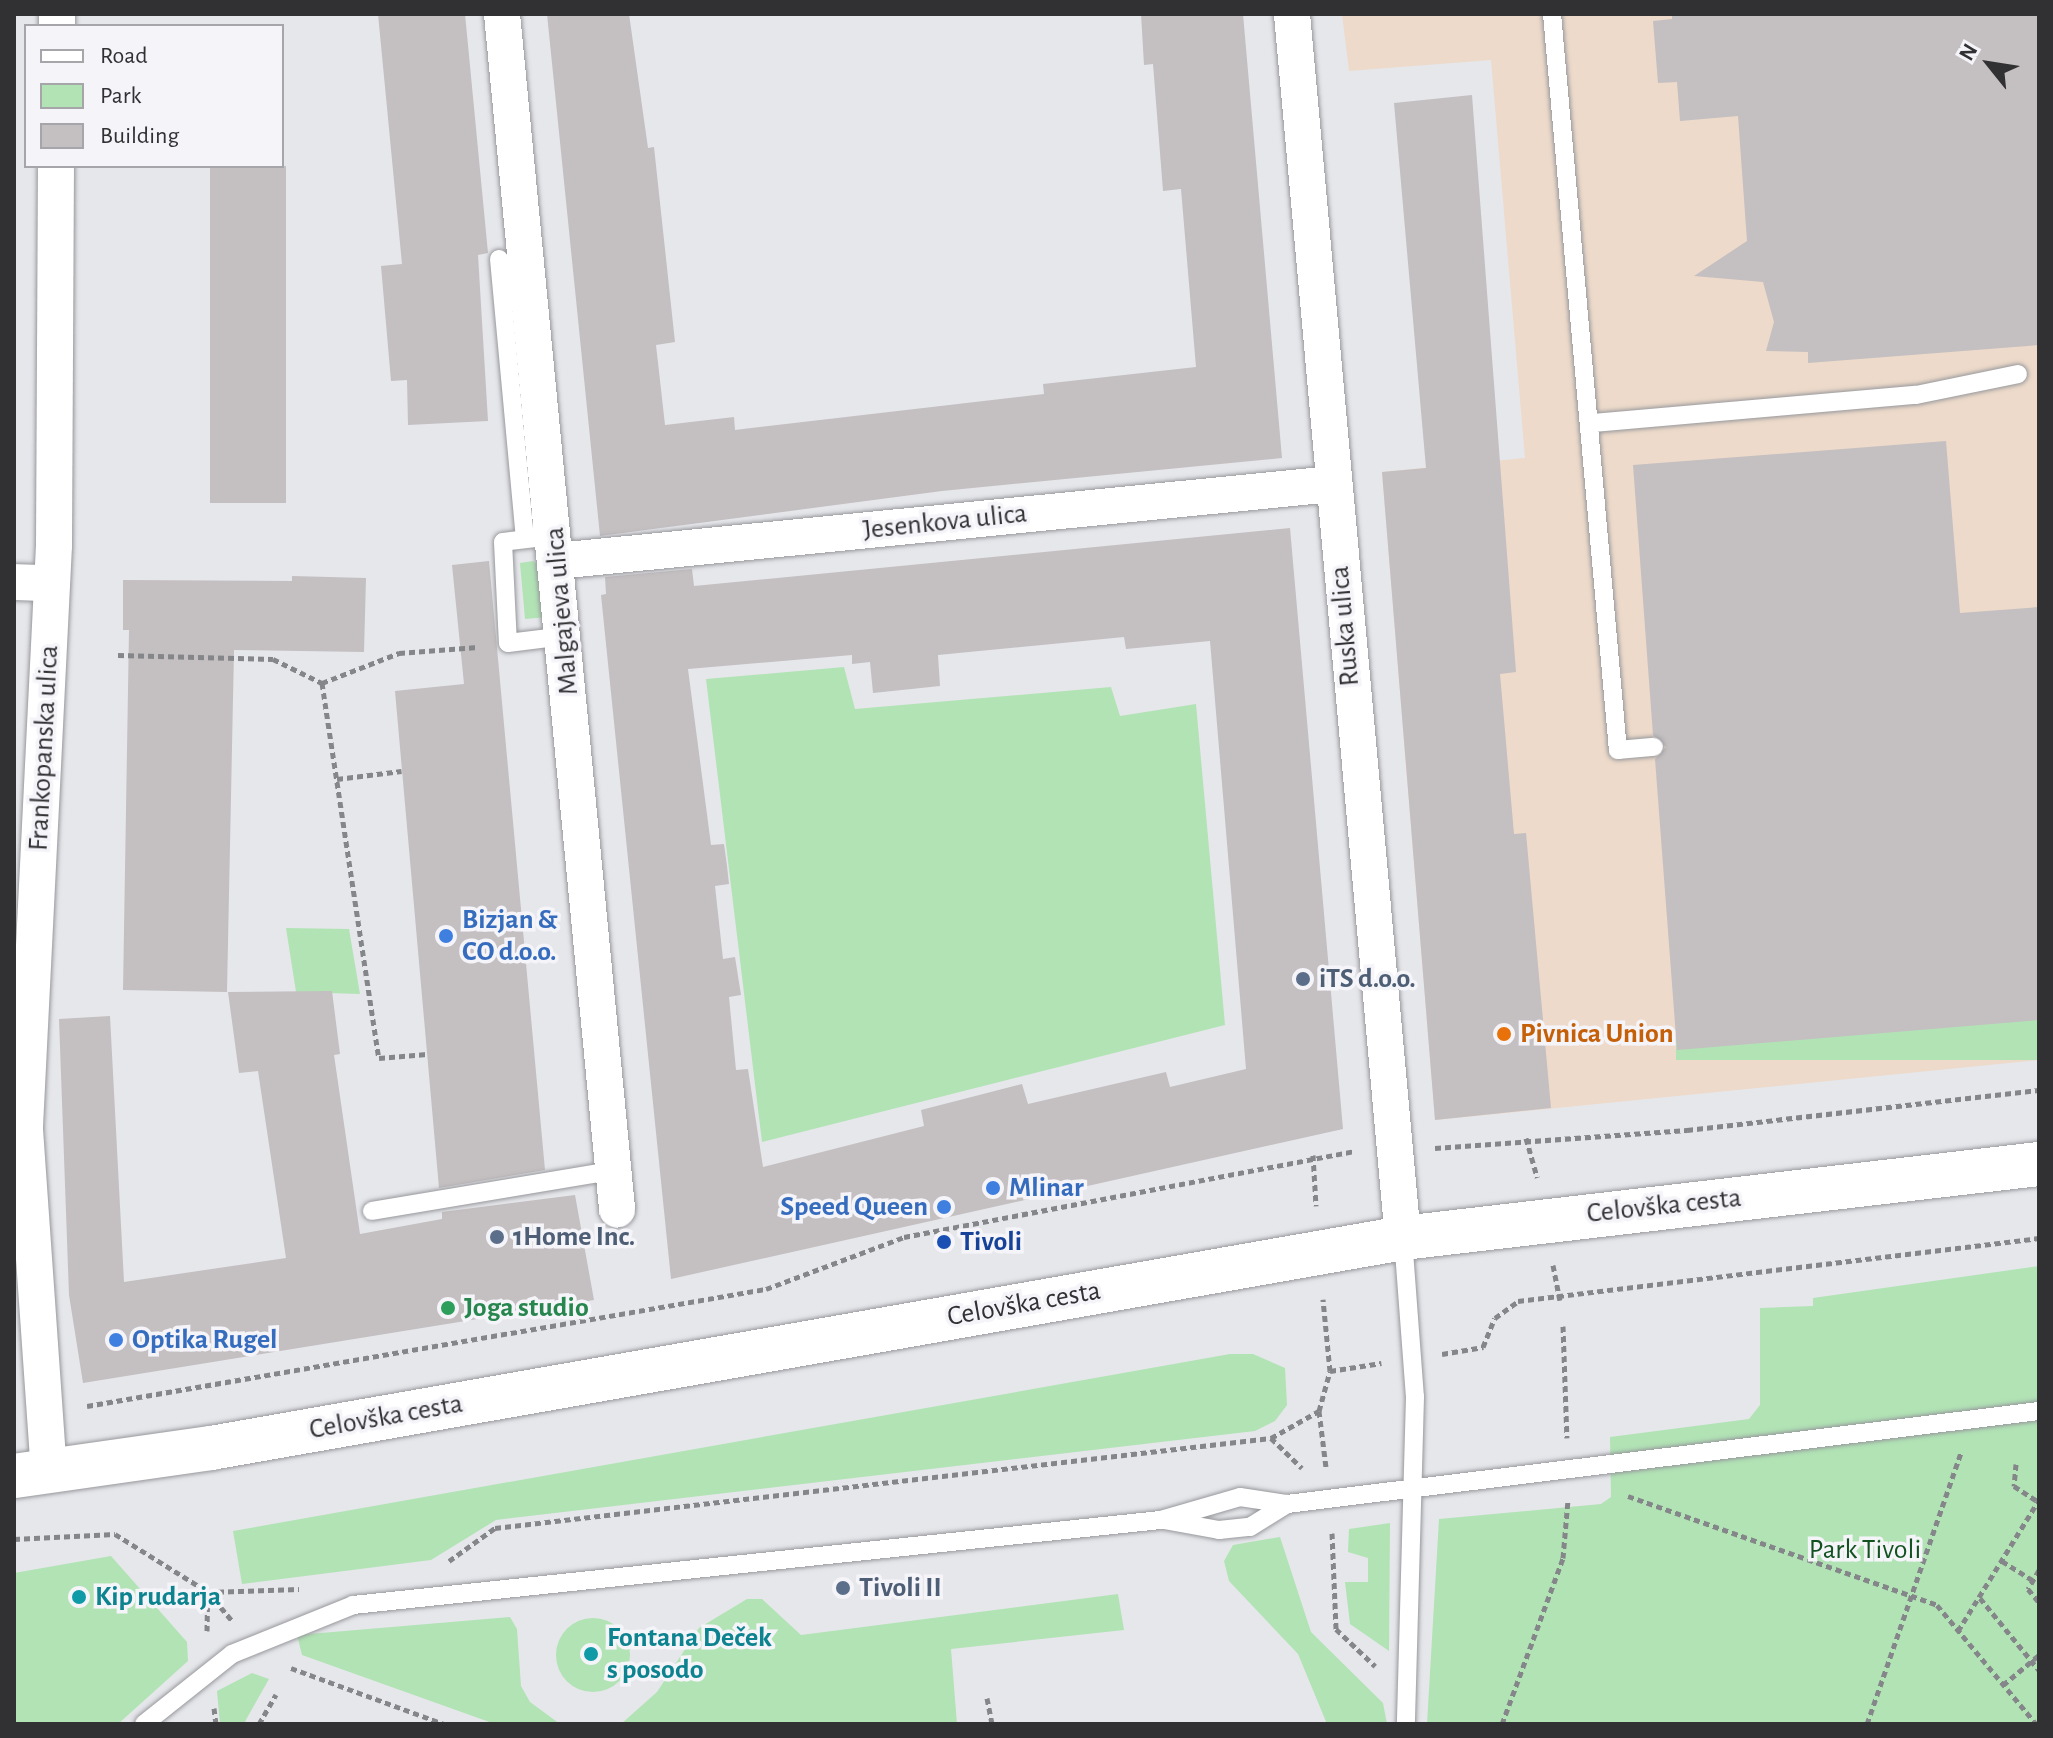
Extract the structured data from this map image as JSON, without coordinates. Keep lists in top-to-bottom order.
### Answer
{
  "streets": {
    "main road": ["Celovška cesta"],
    "street": [
      "Jesenkova ulica",
      "Malgajeva ulica",
      "Ruska ulica",
      "Frankopanska ulica"
    ]
  },
  "crossings": [
    ["Jesenkova ulica", "Malgajeva ulica"],
    ["Jesenkova ulica", "Ruska ulica"],
    ["Ruska ulica", "Celovška cesta"],
    ["Frankopanska ulica", "Celovška cesta"]
  ],
  "parks": ["Park Tivoli"],
  "places": [
    "Bizjan & CO d.o.o.",
    "iTS d.o.o.",
    "Pivnica Union",
    "Mlinar",
    "Speed Queen",
    "1Home Inc.",
    "Tivoli",
    "Joga studio",
    "Optika Rugel",
    "Tivoli II",
    "Kip rudarja",
    "Fontana Deček s posodo"
  ],
  "legend": ["Road", "Park", "Building"],
  "north": "top left"
}
